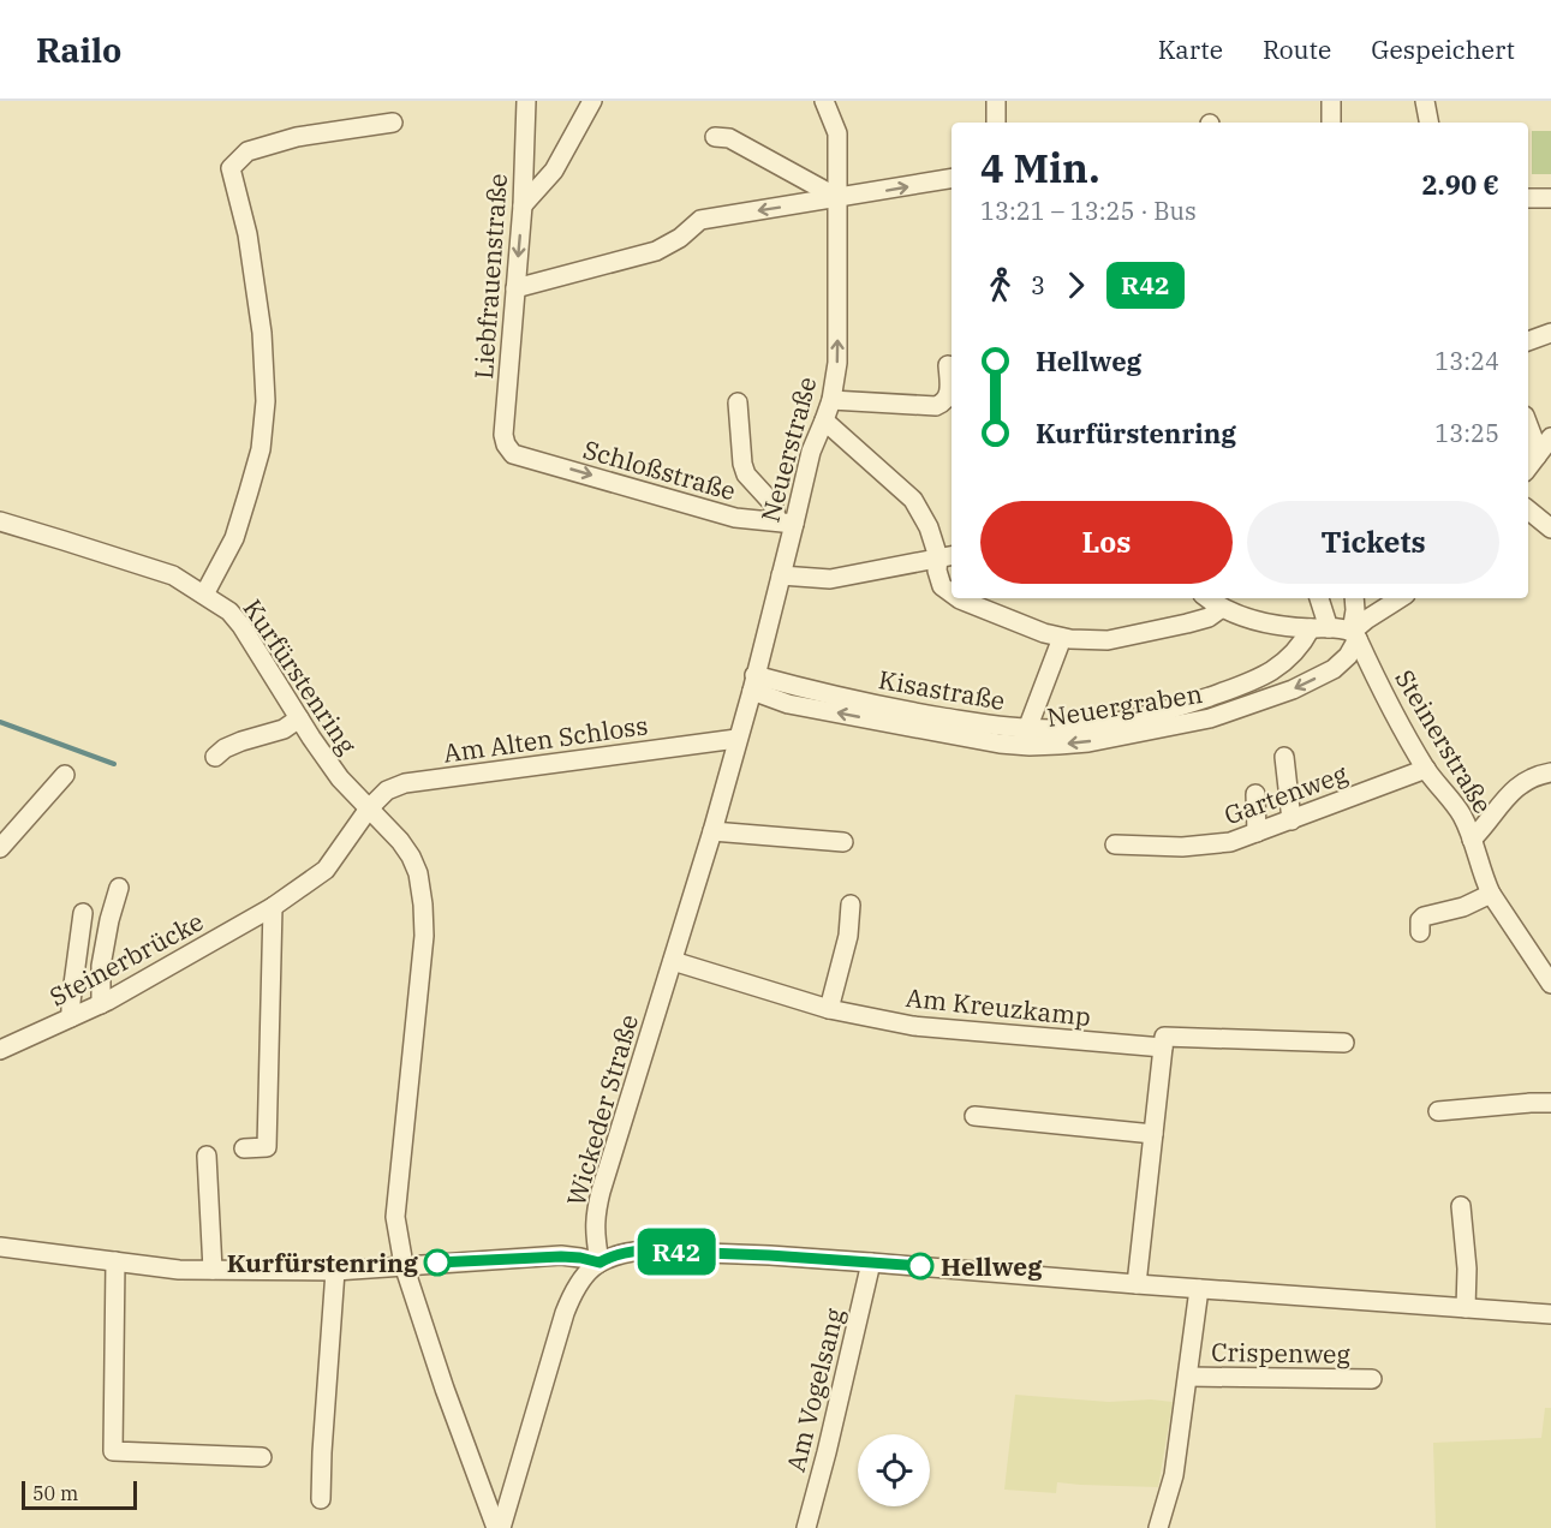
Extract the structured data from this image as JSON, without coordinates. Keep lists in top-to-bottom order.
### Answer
{
  "streets": {
    "street": [
      "Liebfrauenstraße",
      "Neuerstraße",
      "Schloßstraße",
      "Kurfürstenring",
      "Kisastraße",
      "Neuergraben",
      "Am Alten Schloss",
      "Steinerstraße",
      "Gartenweg",
      "Steinerbrücke",
      "Am Kreuzkamp",
      "Wickeder Straße",
      "Crispenweg",
      "Am Vogelsang"
    ]
  },
  "crossings": [
    ["Liebfrauenstraße", "Schloßstraße"],
    ["Neuerstraße", "Schloßstraße"],
    ["Neuerstraße", "Kisastraße"],
    ["Neuerstraße", "Neuergraben"],
    ["Neuerstraße", "Am Alten Schloss"],
    ["Neuerstraße", "Wickeder Straße"],
    ["Kurfürstenring", "Am Alten Schloss"],
    ["Kurfürstenring", "Steinerbrücke"],
    ["Kisastraße", "Neuergraben"],
    ["Neuergraben", "Steinerstraße"],
    ["Am Alten Schloss", "Steinerbrücke"],
    ["Am Alten Schloss", "Wickeder Straße"],
    ["Steinerstraße", "Gartenweg"],
    ["Am Kreuzkamp", "Wickeder Straße"]
  ],
  "one_way": ["Schloßstraße"],
  "places": ["Kurfürstenring", "Hellweg"],
  "lines": ["bus line R42"],
  "scale_bar": "50 m",
  "page": {
    "header": "Railo",
    "nav": ["Karte", "Route", "Gespeichert"],
    "on_map": "R42",
    "heading": ["4 Min.", "13:21 – 13:25 · Bus", "2.90 €"],
    "legs": ["3", "R42"],
    "list": [
      {
        "name": "Hellweg",
        "value": "13:24"
      },
      {
        "name": "Kurfürstenring",
        "value": "13:25"
      }
    ],
    "buttons": ["Los", "Tickets"],
    "scale": "50 m"
  }
}
